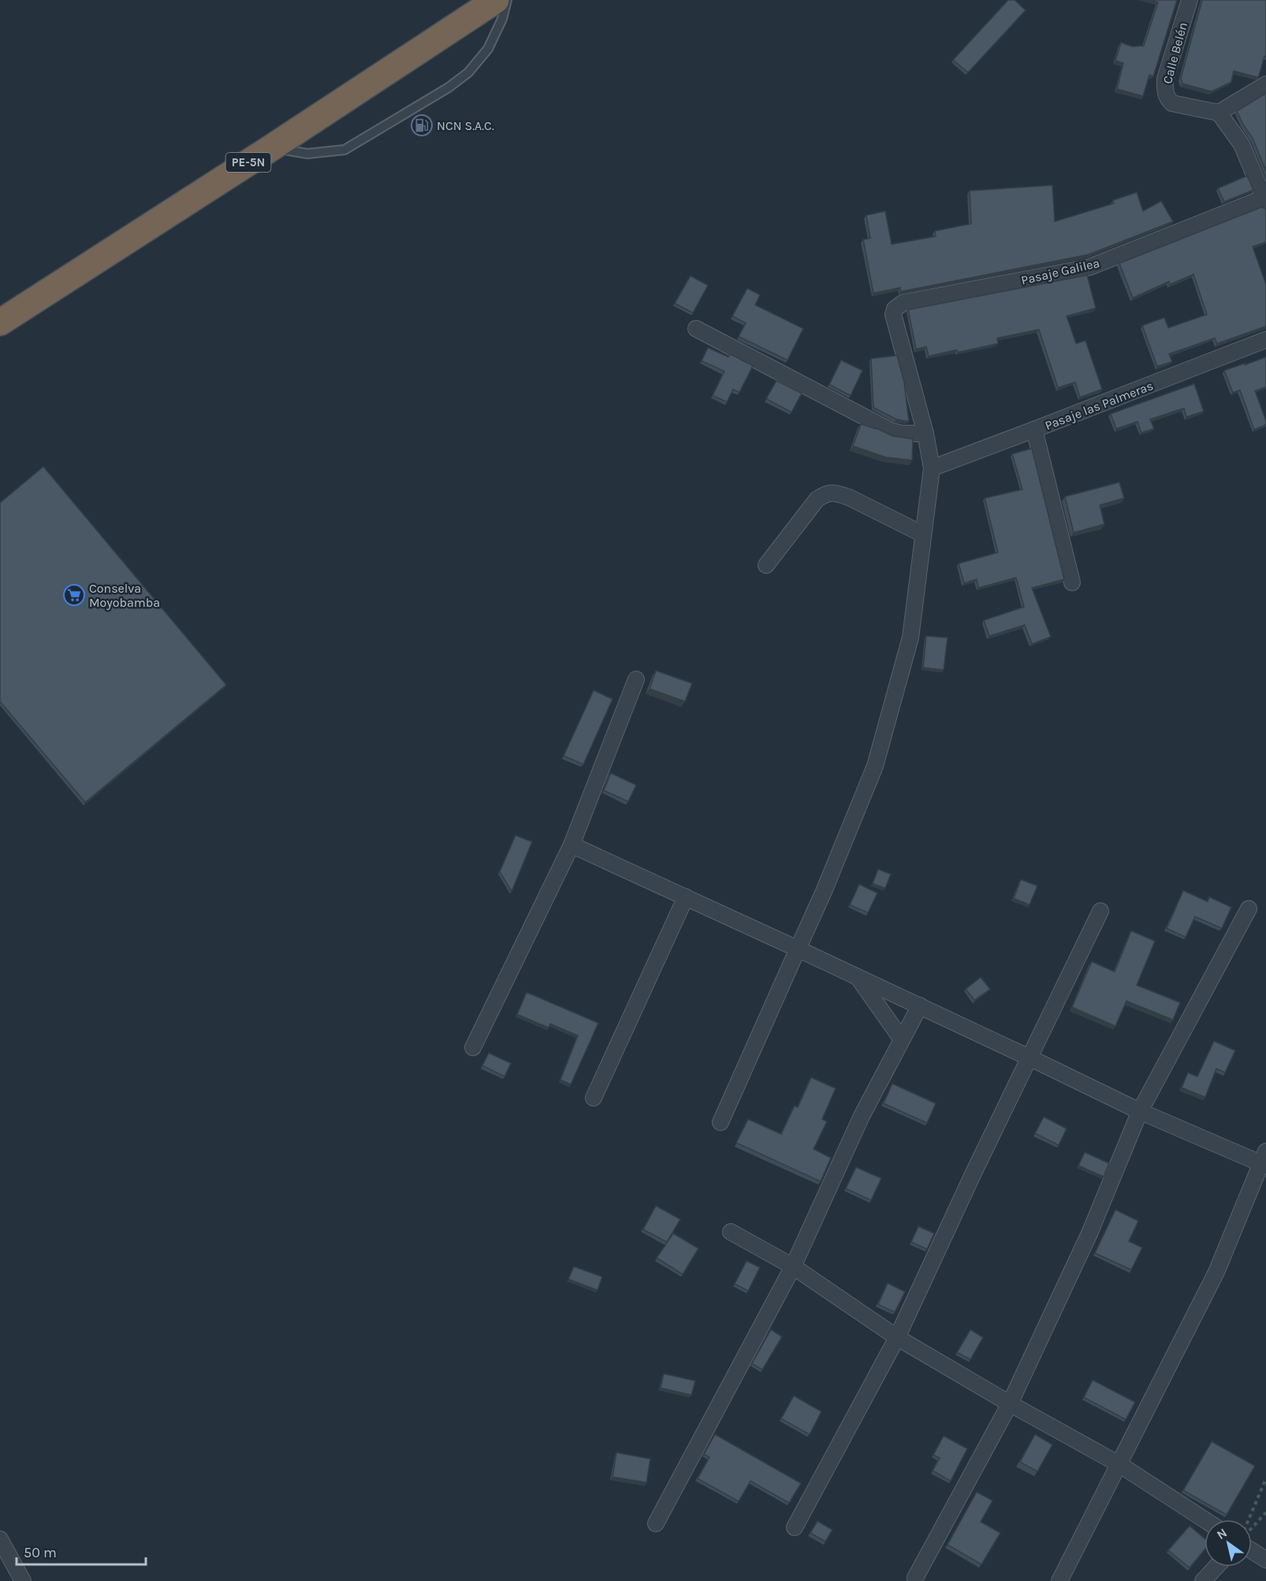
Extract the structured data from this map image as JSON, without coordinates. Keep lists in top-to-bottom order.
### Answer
{
  "streets": {
    "highway": ["PE-5N"],
    "street": ["Calle Belén", "Pasaje Galilea", "Pasaje las Palmeras"]
  },
  "places": {
    "fuel station": ["NCN S.A.C."],
    "supermarket": ["Conselva Moyobamba"]
  },
  "scale_bar": "50 m",
  "north": "top left"
}
